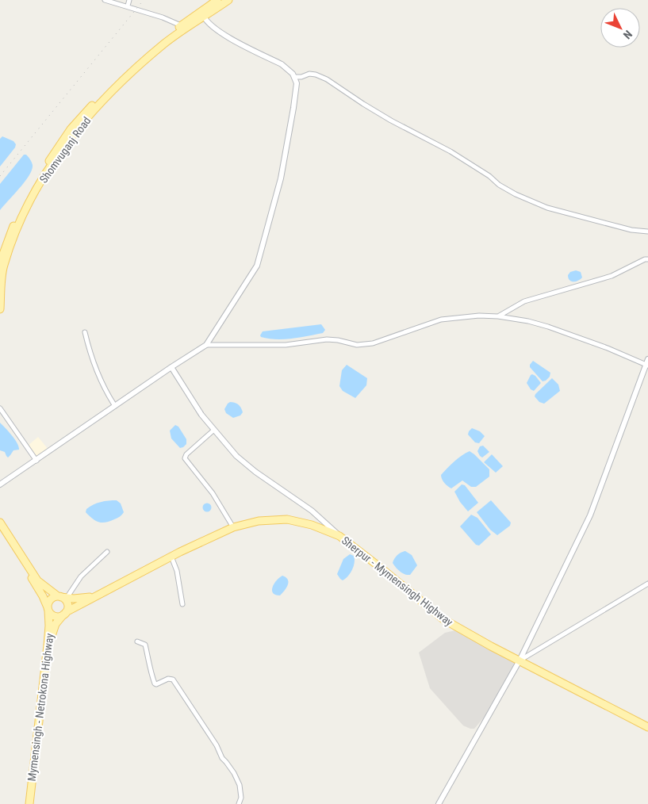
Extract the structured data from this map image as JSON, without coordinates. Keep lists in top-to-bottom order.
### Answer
{
  "streets": {
    "main road": ["Shomvuganj Road", "Sherpur - Mymensingh Highway", "Mymensingh - Netrokona Highway"]
  },
  "crossings": [
    ["Sherpur - Mymensingh Highway", "Mymensingh - Netrokona Highway"]
  ],
  "north": "bottom right"
}
